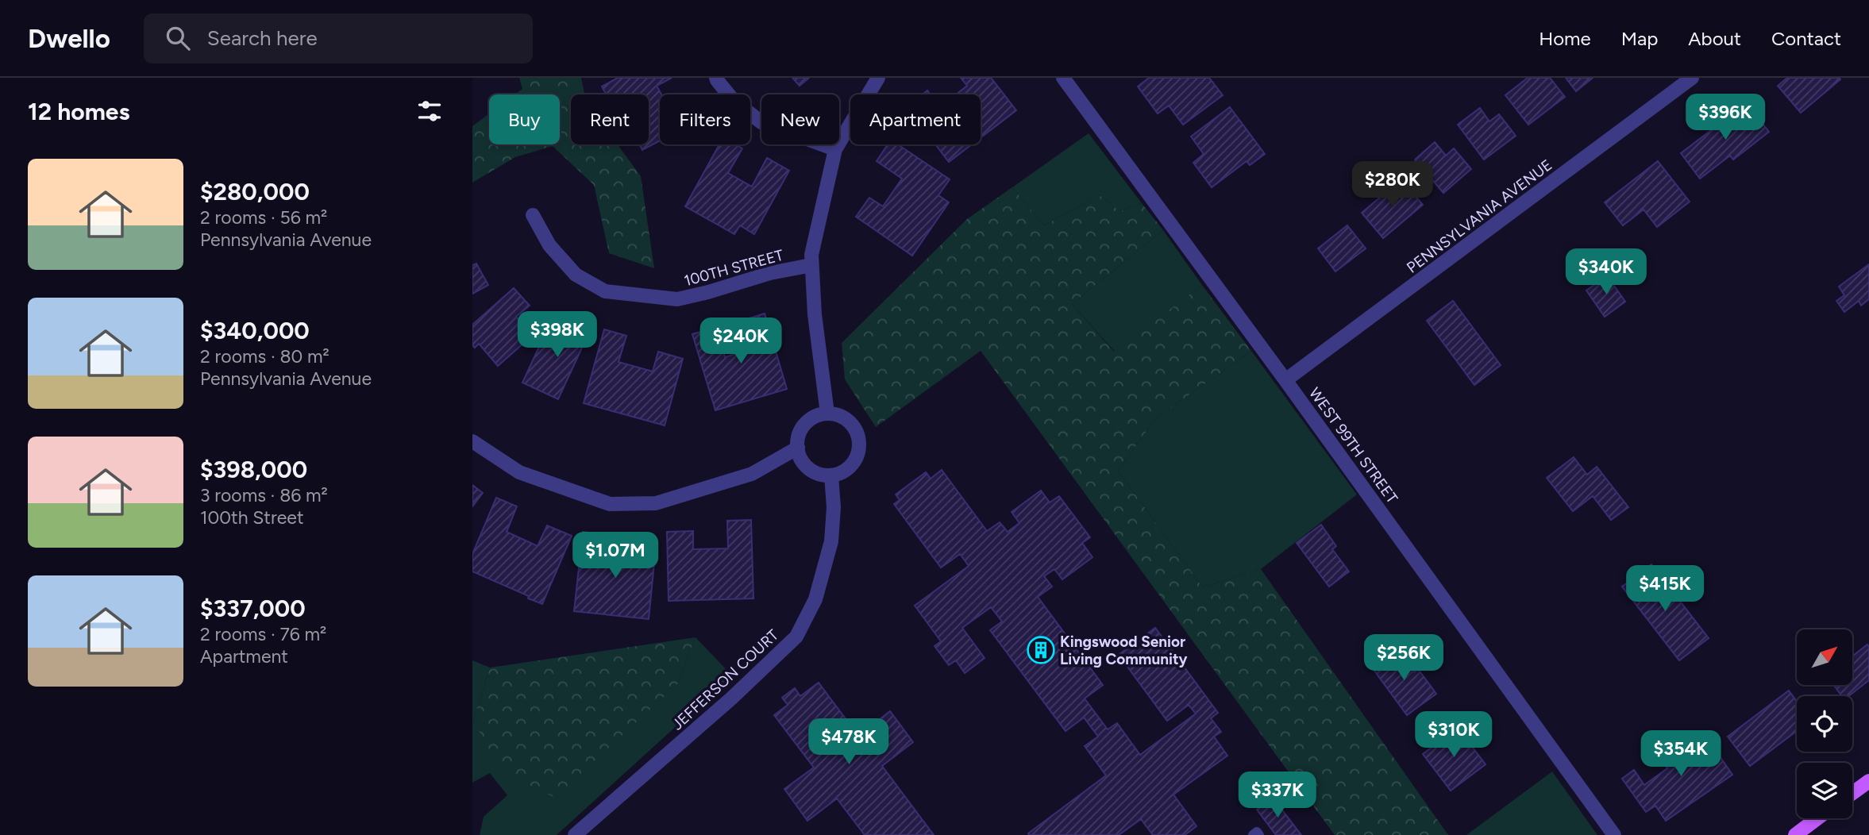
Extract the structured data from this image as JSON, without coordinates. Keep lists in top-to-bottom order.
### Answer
{
  "streets": {
    "street": [
      "PENNSYLVANIA AVENUE",
      "100TH STREET",
      "WEST 99TH STREET",
      "JEFFERSON COURT"
    ]
  },
  "crossings": [
    ["PENNSYLVANIA AVENUE", "WEST 99TH STREET"]
  ],
  "places": {
    "building": ["Kingswood Senior Living Community"]
  },
  "north": "top right",
  "page": {
    "header": "Dwello",
    "search": "Search here",
    "nav": [
      "Home",
      "Map",
      "About",
      "Contact"
    ],
    "heading": "12 homes",
    "price": [
      "$396K",
      "$280K",
      "$340K",
      "$398K",
      "$240K",
      "$1.07M",
      "$415K",
      "$256K",
      "$310K",
      "$478K",
      "$354K",
      "$337K"
    ],
    "chip": [
      "Buy",
      "Rent",
      "Filters",
      "New",
      "Apartment"
    ],
    "list": [
      {
        "name": "$280,000",
        "note": "2 rooms · 56 m² · Pennsylvania Avenue"
      },
      {
        "name": "$340,000",
        "note": "2 rooms · 80 m² · Pennsylvania Avenue"
      },
      {
        "name": "$398,000",
        "note": "3 rooms · 86 m² · 100th Street"
      },
      {
        "name": "$337,000",
        "note": "2 rooms · 76 m² · Apartment"
      }
    ]
  }
}
